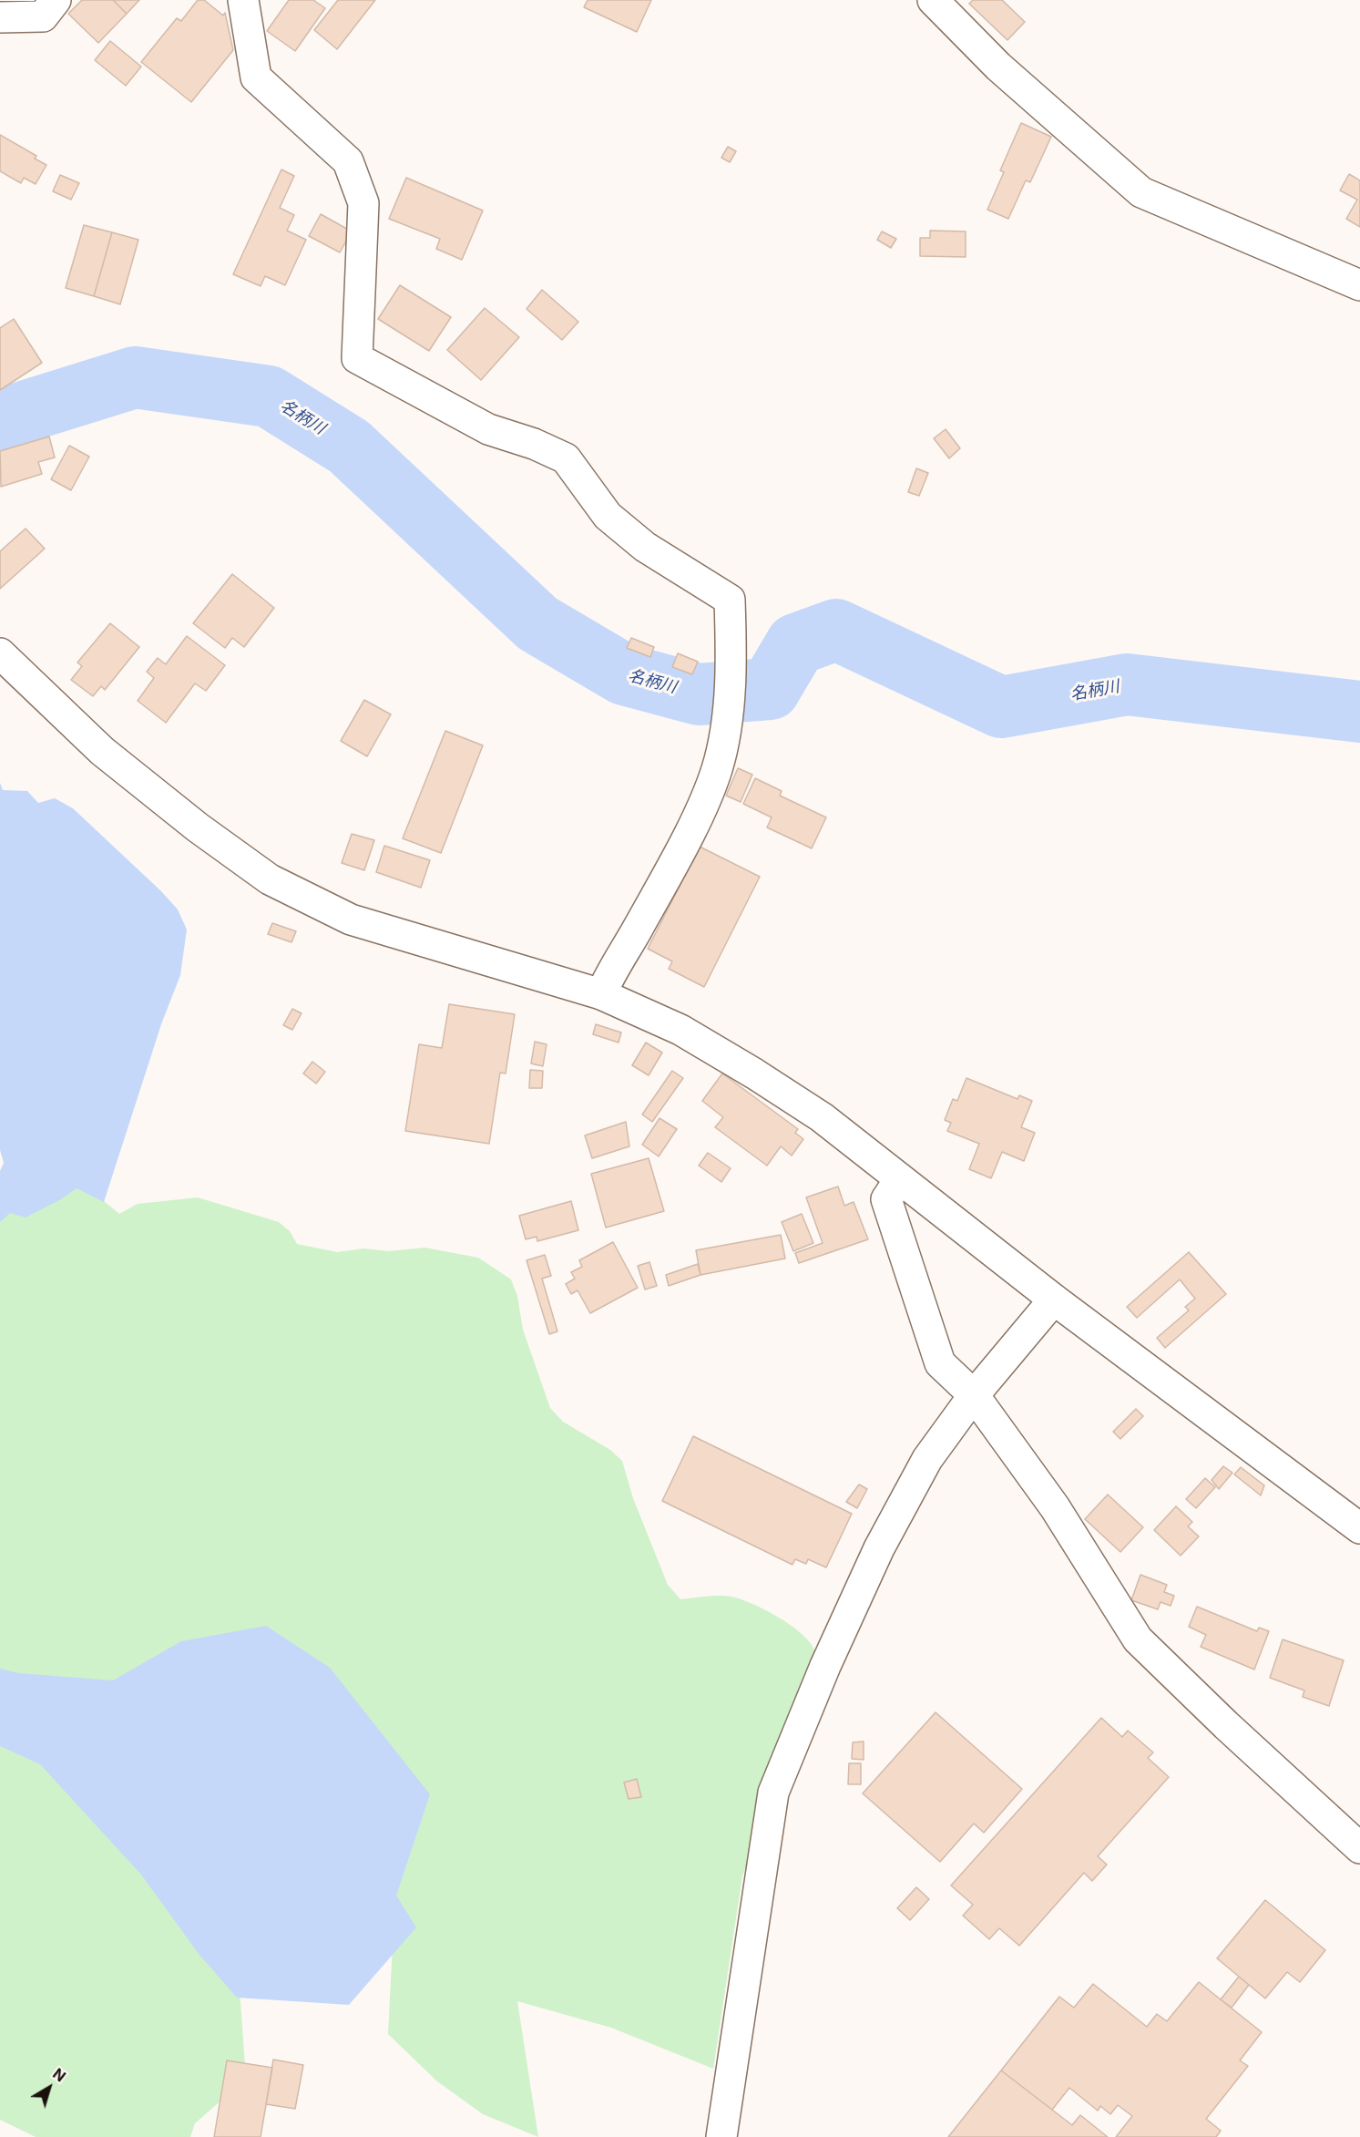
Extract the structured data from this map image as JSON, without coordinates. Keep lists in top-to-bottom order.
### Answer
{
  "water": ["名柄川"],
  "north": "top right"
}
